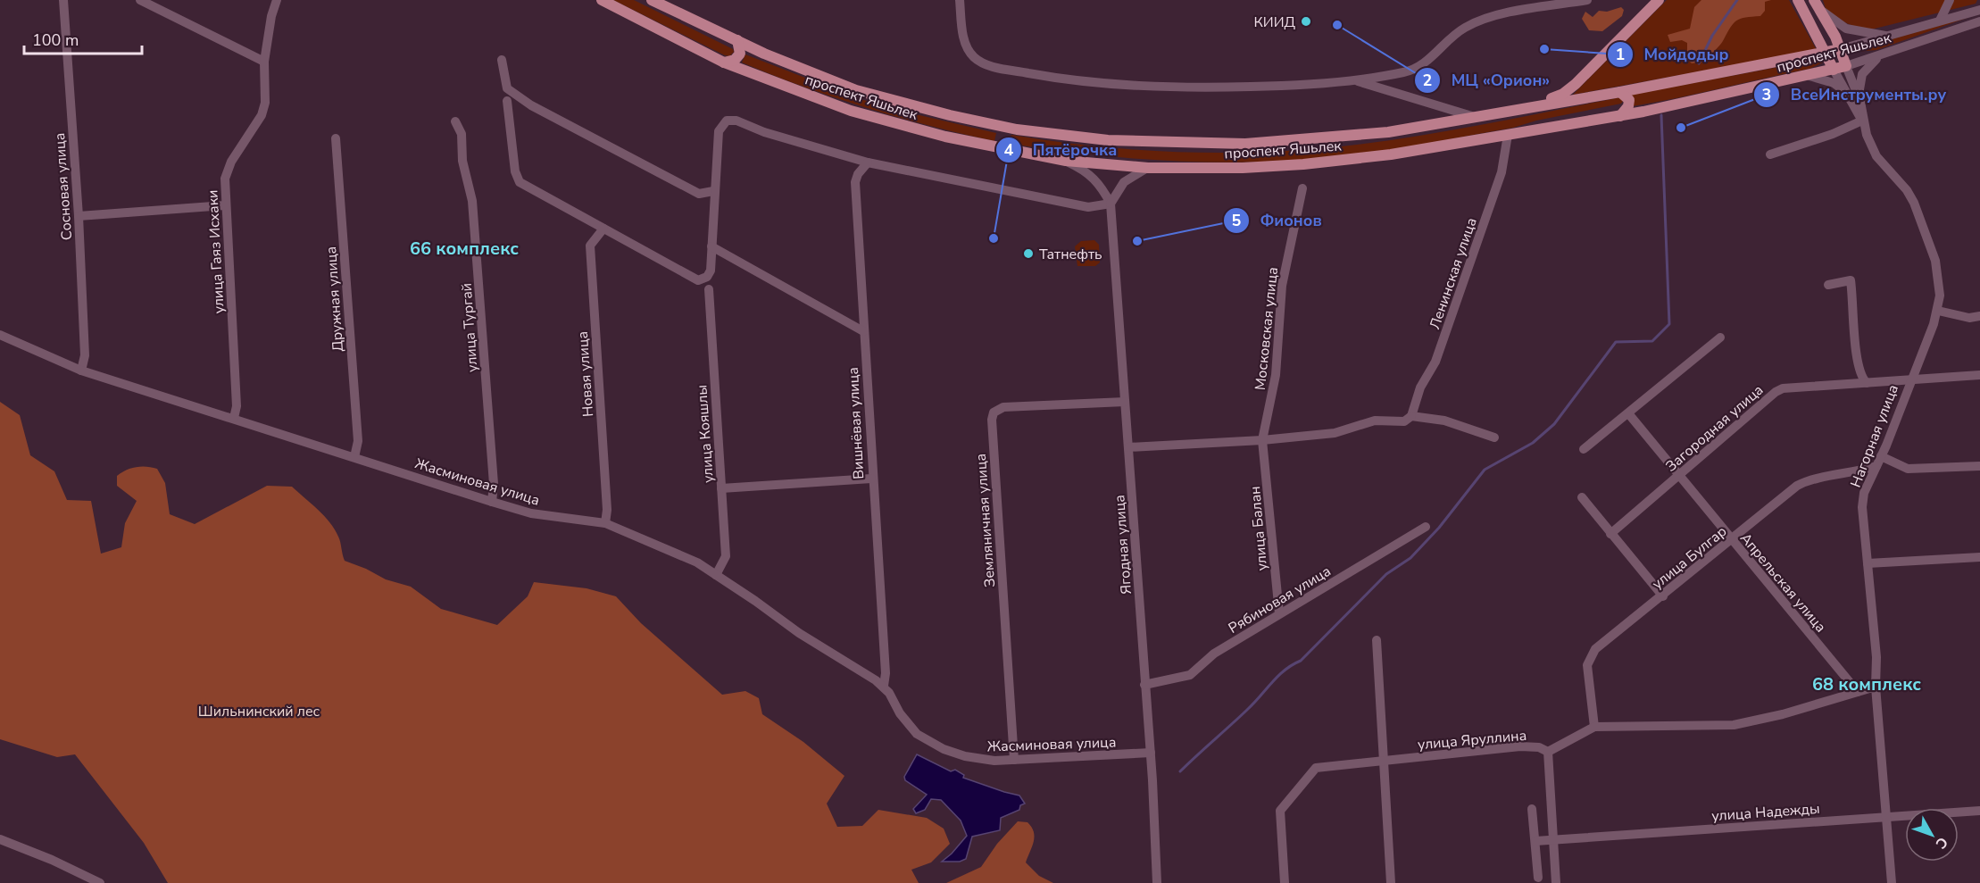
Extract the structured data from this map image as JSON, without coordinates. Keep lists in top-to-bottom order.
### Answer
{
  "streets": {
    "main road": ["проспект Яшьлек"],
    "street": [
      "Сосновая улица",
      "улица Гаяз Исхаки",
      "Ленинская улица",
      "Дружная улица",
      "улица Тургай",
      "Московская улица",
      "Новая улица",
      "Вишнёвая улица",
      "Загородная улица",
      "улица Кояшлы",
      "Нагорная улица",
      "Жасминовая улица",
      "Земляничная улица",
      "улица Балан",
      "Ягодная улица",
      "улица Булгар",
      "Апрельская улица",
      "Рябиновая улица",
      "улица Яруллина",
      "улица Надежды"
    ]
  },
  "crossings": [
    ["проспект Яшьлек", "Ленинская улица"],
    ["Сосновая улица", "Жасминовая улица"],
    ["улица Гаяз Исхаки", "Жасминовая улица"],
    ["Дружная улица", "Жасминовая улица"],
    ["улица Тургай", "Жасминовая улица"],
    ["Московская улица", "улица Балан"],
    ["Новая улица", "Жасминовая улица"],
    ["Вишнёвая улица", "Жасминовая улица"],
    ["Загородная улица", "Нагорная улица"],
    ["Загородная улица", "Апрельская улица"],
    ["улица Кояшлы", "Жасминовая улица"],
    ["Нагорная улица", "улица Булгар"],
    ["Нагорная улица", "улица Надежды"],
    ["Жасминовая улица", "Земляничная улица"],
    ["Жасминовая улица", "Ягодная улица"],
    ["Земляничная улица", "Ягодная улица"],
    ["улица Балан", "Рябиновая улица"],
    ["Ягодная улица", "Рябиновая улица"],
    ["улица Булгар", "Апрельская улица"]
  ],
  "districts": ["66 комплекс", "68 комплекс"],
  "parks": ["Шильнинский лес"],
  "places": [
    "КИИД",
    "МЦ «Орион»",
    "Мойдодыр",
    "ВсеИнструменты.ру",
    "Пятёрочка",
    "Фионов",
    "Татнефть"
  ],
  "scale_bar": "100 m",
  "north": "bottom right"
}
